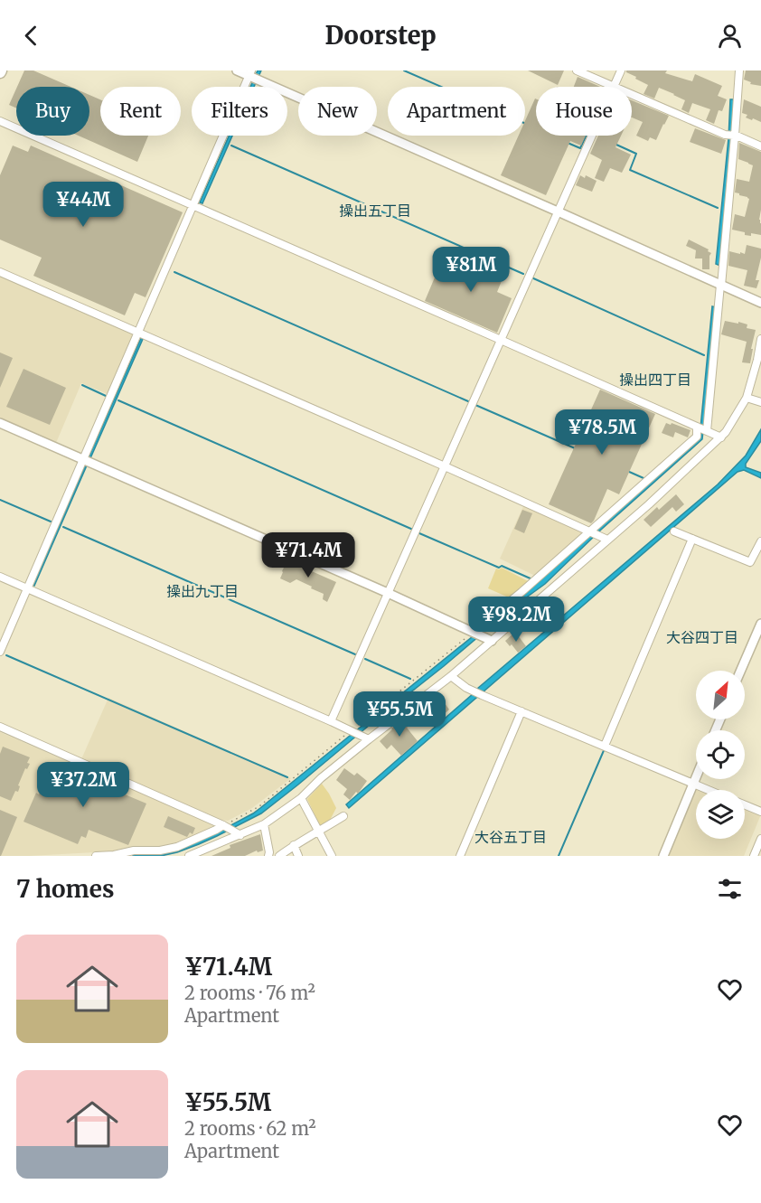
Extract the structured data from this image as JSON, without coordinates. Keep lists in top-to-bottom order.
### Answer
{
  "districts": [
    "操出五丁目",
    "操出四丁目",
    "操出九丁目",
    "大谷四丁目",
    "大谷五丁目"
  ],
  "north": "top right",
  "page": {
    "header": "Doorstep",
    "chip": [
      "Buy",
      "Rent",
      "Filters",
      "New",
      "Apartment",
      "House"
    ],
    "price": [
      "¥44M",
      "¥81M",
      "¥78.5M",
      "¥71.4M",
      "¥98.2M",
      "¥55.5M",
      "¥37.2M"
    ],
    "heading": "7 homes",
    "list": [
      {
        "name": "¥71.4M",
        "note": "2 rooms · 76 m² · Apartment"
      },
      {
        "name": "¥55.5M",
        "note": "2 rooms · 62 m² · Apartment"
      }
    ]
  }
}
